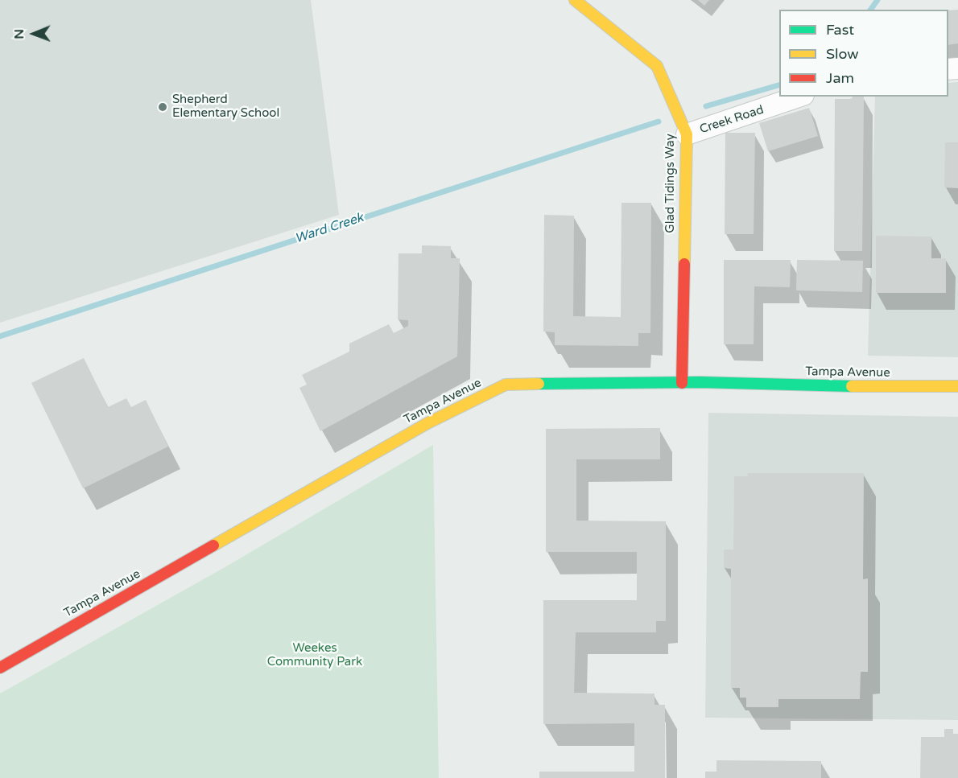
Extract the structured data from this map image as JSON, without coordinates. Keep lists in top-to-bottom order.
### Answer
{
  "streets": {
    "street": ["Creek Road", "Glad Tidings Way", "Tampa Avenue"]
  },
  "crossings": [
    ["Creek Road", "Glad Tidings Way"],
    ["Glad Tidings Way", "Tampa Avenue"]
  ],
  "water": ["Ward Creek"],
  "parks": ["Weekes Community Park"],
  "places": ["Shepherd Elementary School"],
  "legend": ["Fast", "Slow", "Jam"],
  "north": "left"
}
